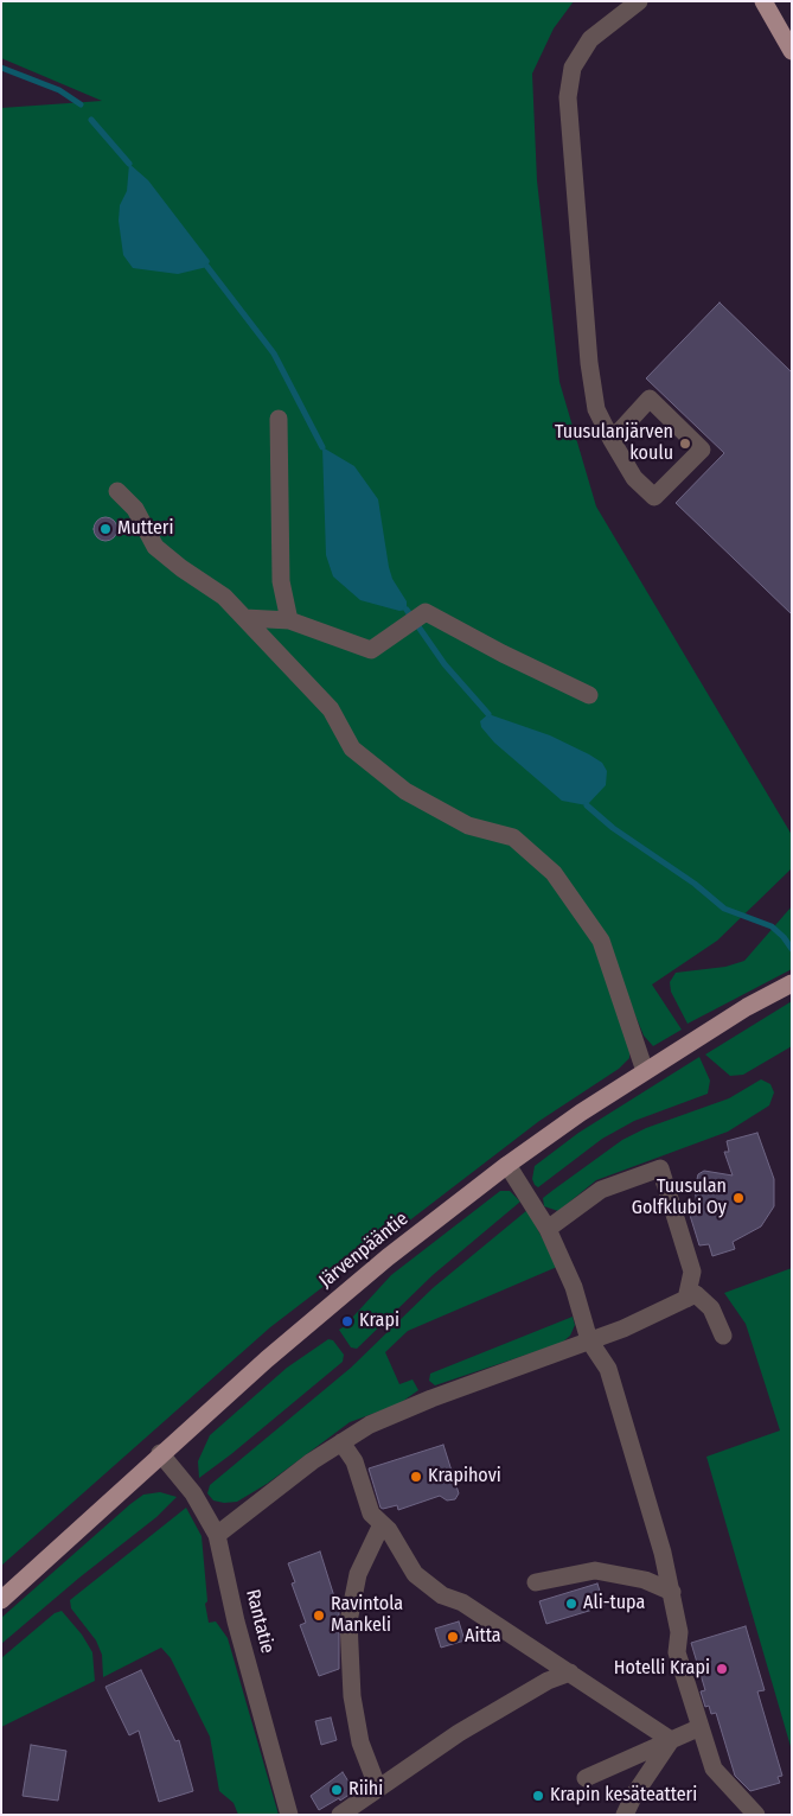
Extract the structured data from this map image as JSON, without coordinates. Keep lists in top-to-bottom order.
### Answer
{
  "streets": {
    "main road": ["Järvenpääntie"],
    "street": ["Rantatie"]
  },
  "crossings": [
    ["Järvenpääntie", "Rantatie"]
  ],
  "places": [
    "Tuusulanjärven koulu",
    "Mutteri",
    "Tuusulan Golfklubi Oy",
    "Krapi",
    "Krapihovi",
    "Ali-tupa",
    "Ravintola Mankeli",
    "Aitta",
    "Hotelli Krapi",
    "Riihi",
    "Krapin kesäteatteri"
  ]
}
